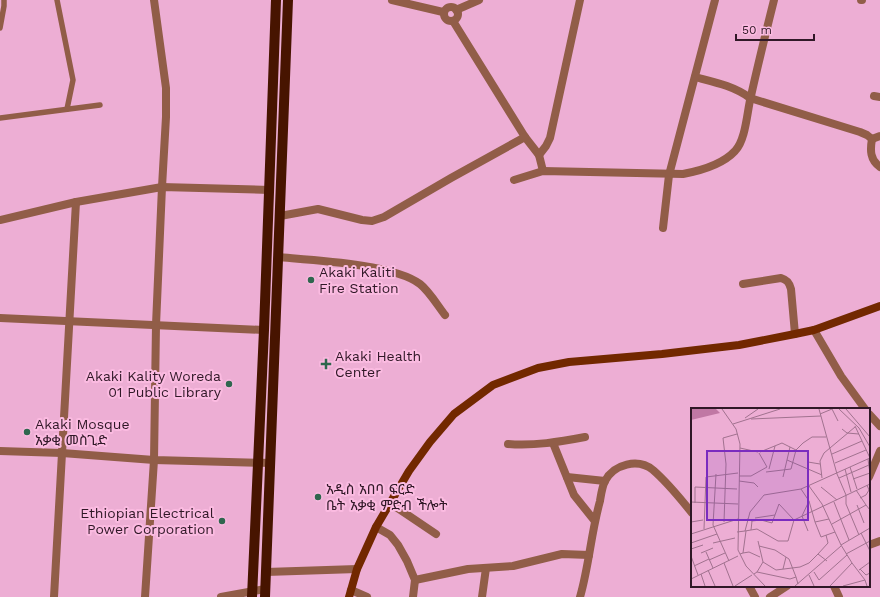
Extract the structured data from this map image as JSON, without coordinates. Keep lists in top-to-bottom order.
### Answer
{
  "places": {
    "other": [
      "Akaki Kaliti Fire Station",
      "Akaki Kality Woreda 01 Public Library",
      "Akaki Mosque አቃቂ መስጊድ",
      "አዲስ አበባ ፍርድ ቤት አቃቂ ምድብ ችሎት",
      "Ethiopian Electrical Power Corporation"
    ],
    "health": ["Akaki Health Center"]
  },
  "scale_bar": "50 m"
}
